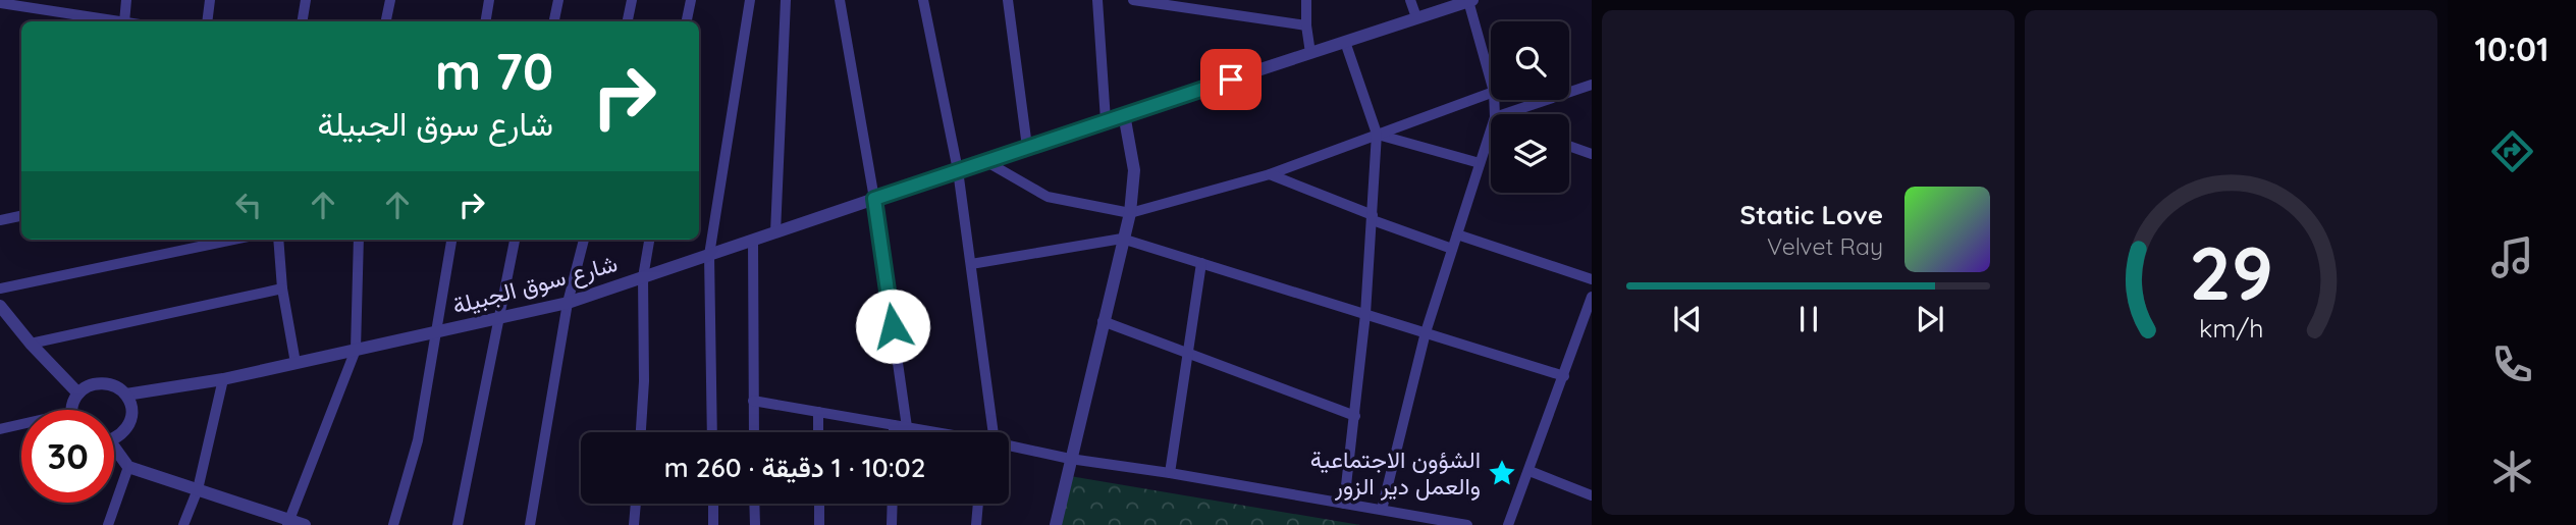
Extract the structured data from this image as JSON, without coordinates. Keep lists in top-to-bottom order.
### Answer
{
  "streets": {
    "street": ["شارع سوق الجبيلة"]
  },
  "places": {
    "place": ["الشؤون الاجتماعية والعمل دير الزور"]
  },
  "page": {
    "tabs": "10:01",
    "turn": ["70 m", "شارع سوق الجبيلة"],
    "song": ["Static Love", "Velvet Ray"],
    "limit": "30",
    "trip": "10:02 · 1 دقيقة · 260 m",
    "gauge": ["29", "km/h"]
  }
}
